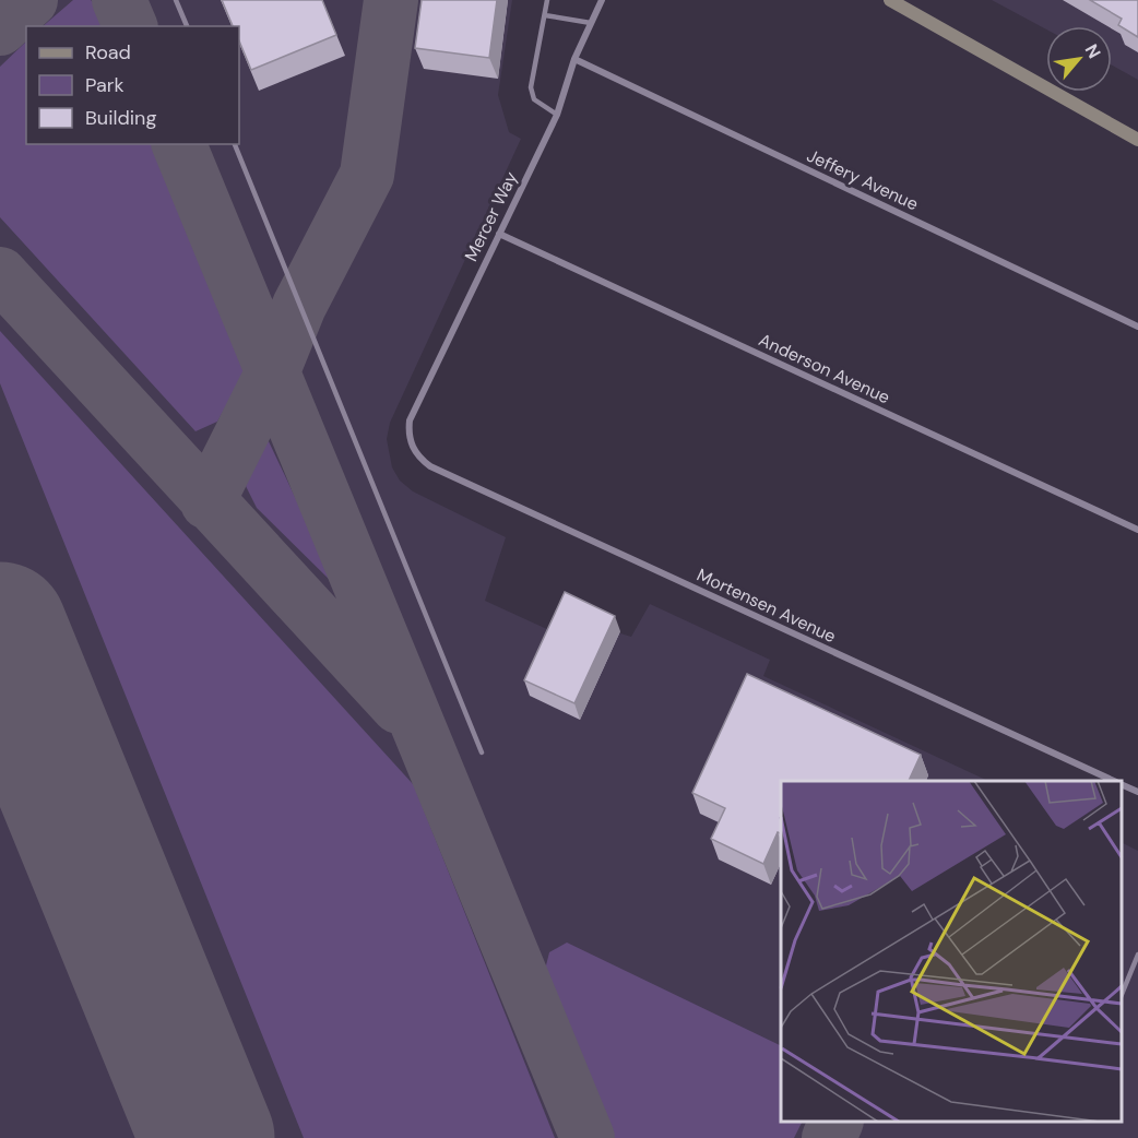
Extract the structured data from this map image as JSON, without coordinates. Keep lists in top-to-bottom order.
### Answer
{
  "streets": {
    "street": [
      "Jeffery Avenue",
      "Mercer Way",
      "Anderson Avenue",
      "Mortensen Avenue"
    ]
  },
  "crossings": [
    ["Jeffery Avenue", "Mercer Way"],
    ["Mercer Way", "Anderson Avenue"],
    ["Mercer Way", "Mortensen Avenue"]
  ],
  "legend": ["Road", "Park", "Building"],
  "north": "top right"
}
